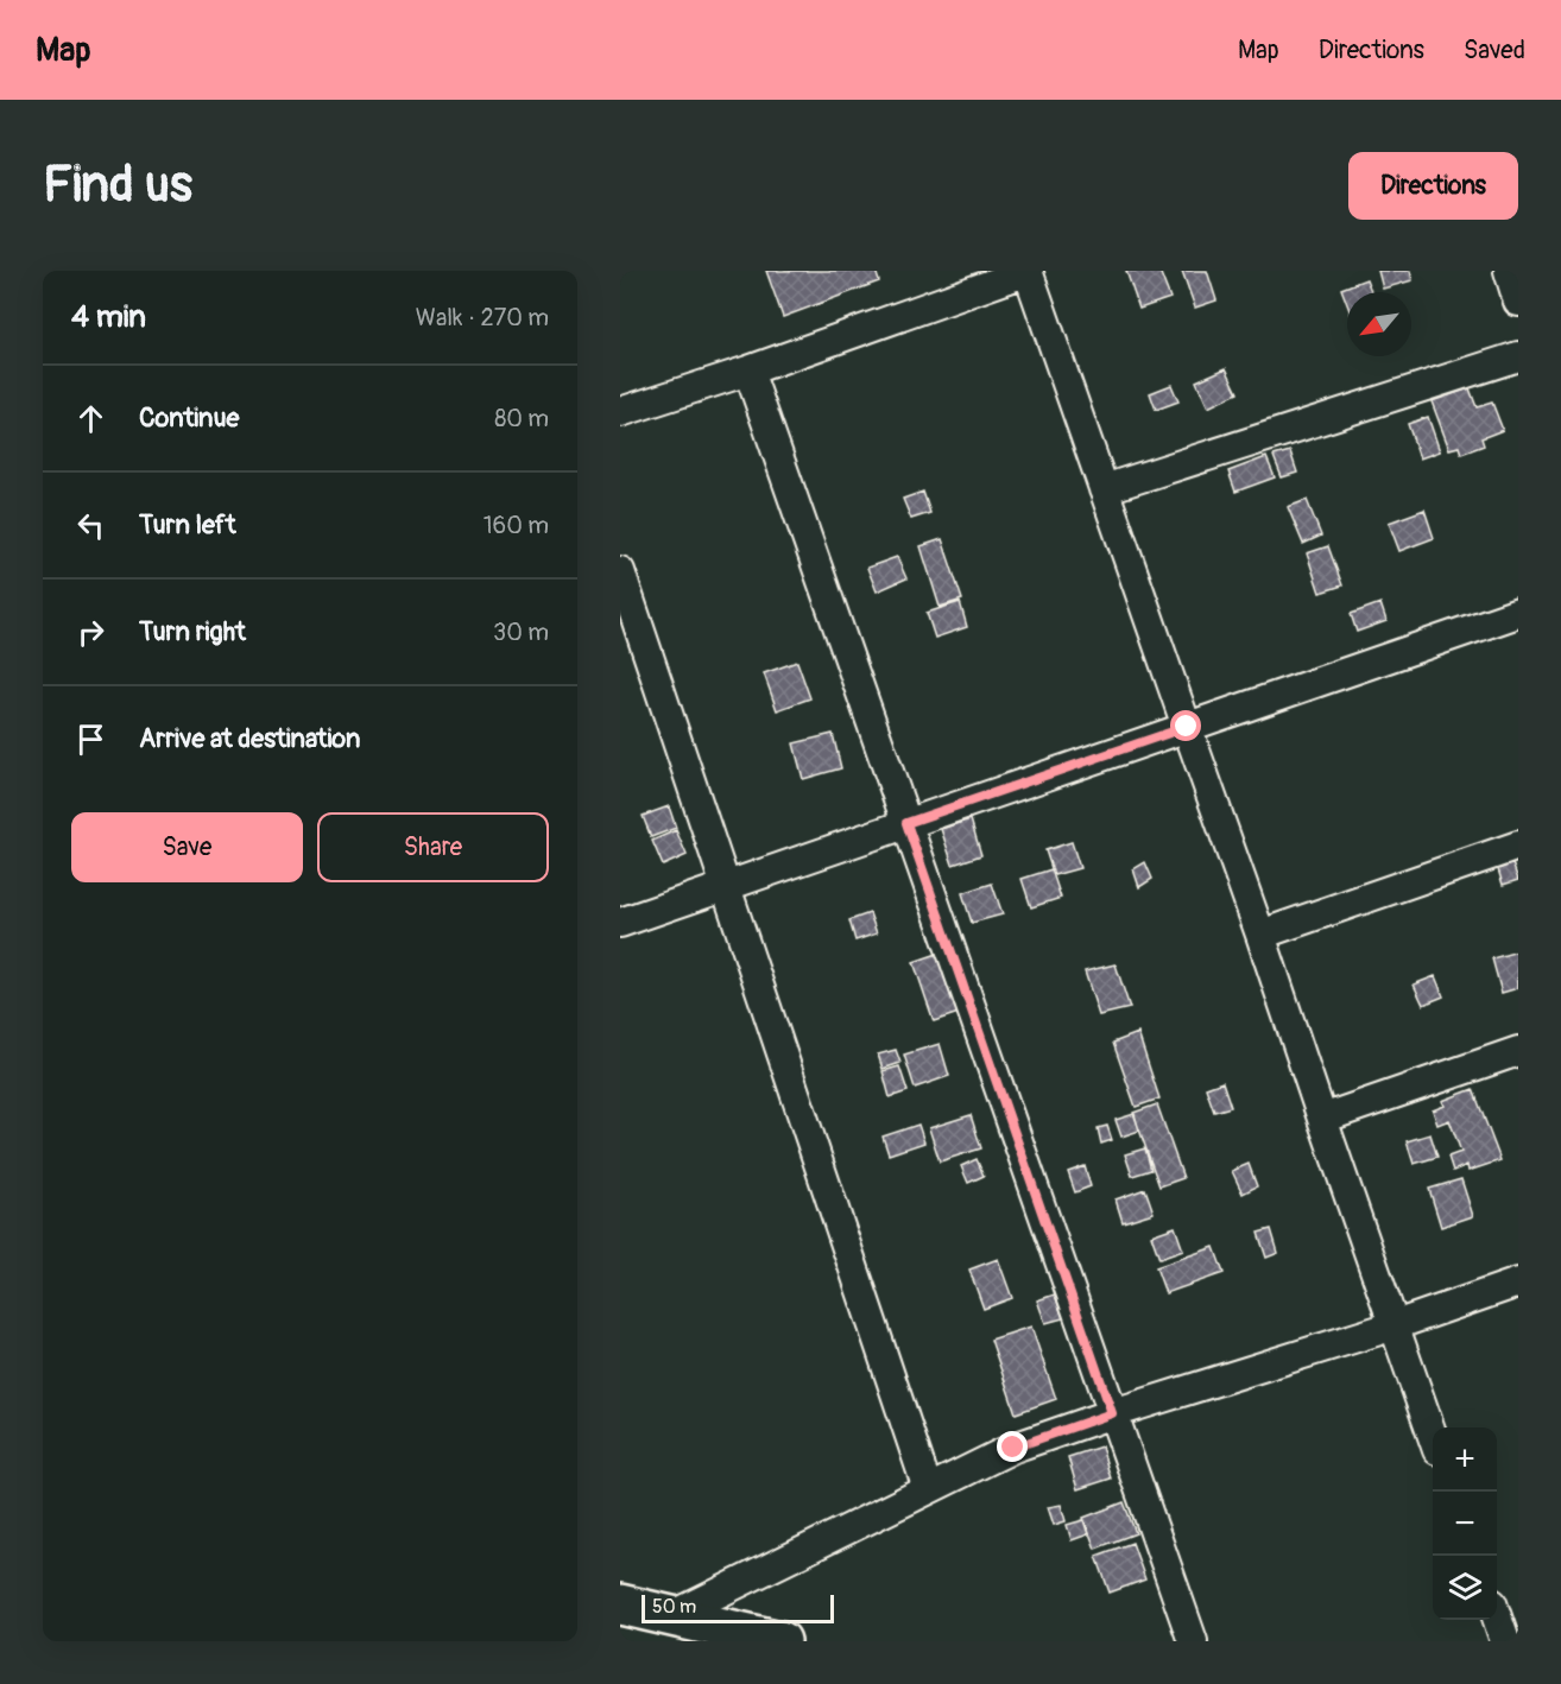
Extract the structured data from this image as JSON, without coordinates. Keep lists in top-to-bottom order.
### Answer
{
  "scale_bar": "50 m",
  "north": "bottom left",
  "page": {
    "header": "Map",
    "nav": ["Map", "Directions", "Saved"],
    "buttons": [
      "Directions",
      ["Save", "Share"]
    ],
    "title": "Find us",
    "heading": ["4 min", "Walk · 270 m"],
    "list": [
      ["Continue", "80 m"],
      ["Turn left", "160 m"],
      ["Turn right", "30 m"],
      "Arrive at destination"
    ],
    "map_buttons": ["+", "−"],
    "scale": "50 m"
  }
}
